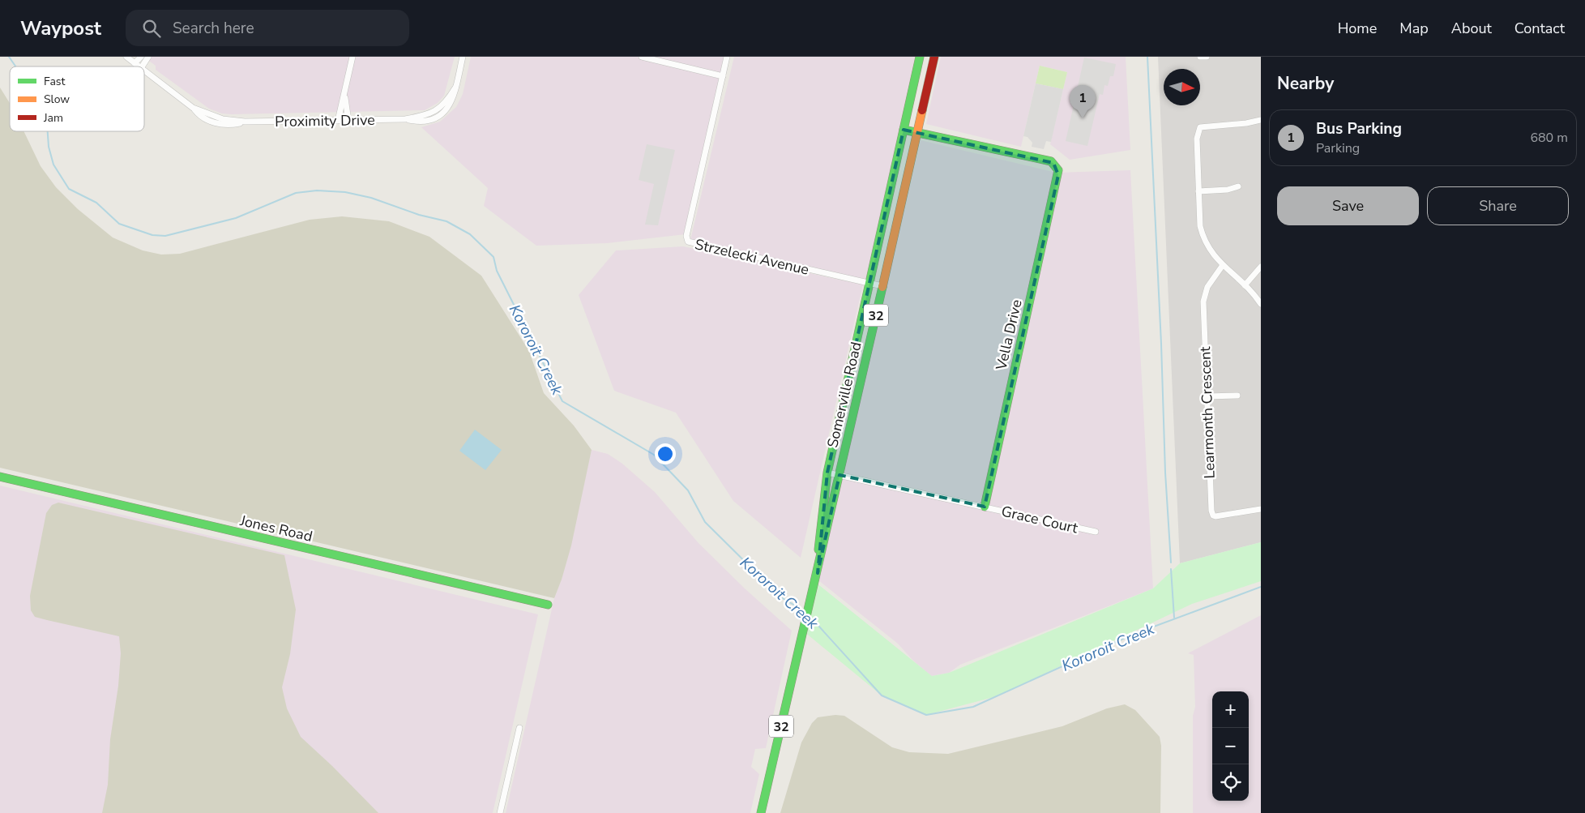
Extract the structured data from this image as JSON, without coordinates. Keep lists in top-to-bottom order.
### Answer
{
  "streets": {
    "main road": [
      "32",
      "Vella Drive",
      "Somerville Road",
      "Jones Road"
    ],
    "street": [
      "Proximity Drive",
      "Strzelecki Avenue",
      "Learmonth Crescent",
      "Grace Court"
    ]
  },
  "crossings": [
    ["Strzelecki Avenue", "Somerville Road"],
    ["Vella Drive", "Somerville Road"],
    ["Vella Drive", "Grace Court"]
  ],
  "water": ["Kororoit Creek"],
  "legend": ["Fast", "Slow", "Jam"],
  "north": "right",
  "page": {
    "header": "Waypost",
    "search": "Search here",
    "nav": [
      "Home",
      "Map",
      "About",
      "Contact"
    ],
    "heading": "Nearby",
    "pins": "1",
    "list": [
      {
        "mark": "1",
        "name": "Bus Parking",
        "note": "Parking",
        "value": "680 m"
      }
    ],
    "buttons": ["Save", "Share"],
    "map_buttons": ["+", "−"]
  }
}
